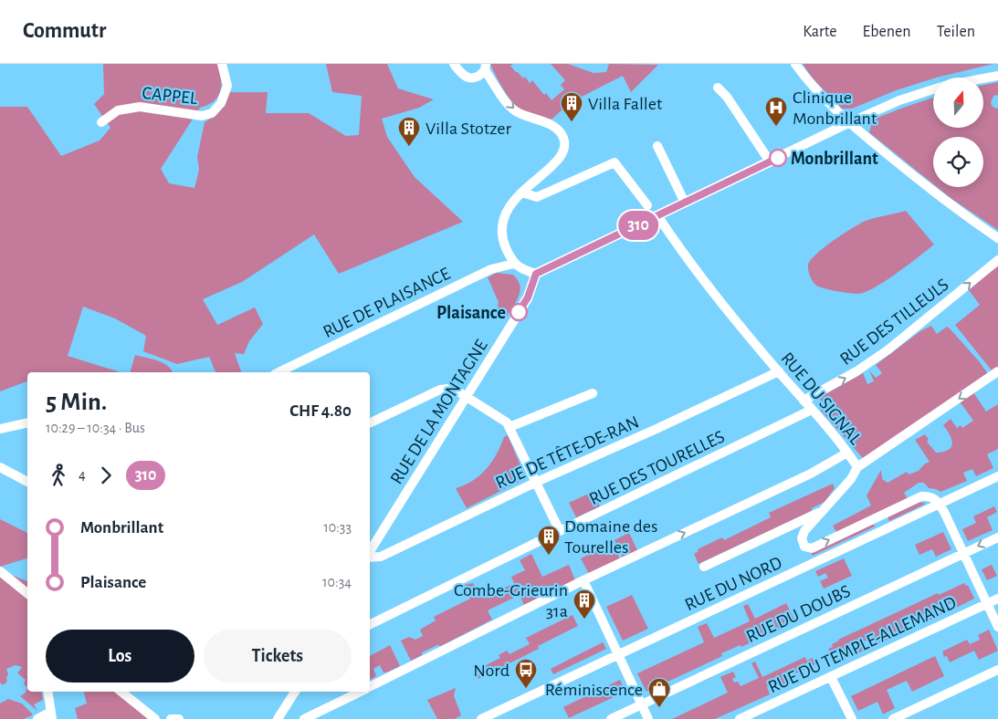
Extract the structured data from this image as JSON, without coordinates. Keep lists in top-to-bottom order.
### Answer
{
  "streets": {
    "street": [
      "CAPPEL",
      "RUE DE PLAISANCE",
      "RUE DES TILLEULS",
      "RUE DU SIGNAL",
      "RUE DE LA MONTAGNE",
      "RUE DE TÊTE-DE-RAN",
      "RUE DES TOURELLES",
      "RUE DU NORD",
      "RUE DU DOUBS",
      "RUE DU TEMPLE-ALLEMAND"
    ]
  },
  "crossings": [
    ["RUE DES TILLEULS", "RUE DU SIGNAL"],
    ["RUE DU SIGNAL", "RUE DE TÊTE-DE-RAN"],
    ["RUE DU SIGNAL", "RUE DES TOURELLES"],
    ["RUE DU SIGNAL", "RUE DU NORD"]
  ],
  "places": {
    "building": [
      "Villa Fallet",
      "Villa Stotzer",
      "Domaine des Tourelles",
      "Combe-Grieurin 31a"
    ],
    "hospital": ["Clinique Monbrillant"],
    "other": ["Monbrillant", "Plaisance"],
    "bus stop": ["Nord"],
    "shop": ["Réminiscence"]
  },
  "lines": ["bus line 310"],
  "north": "top",
  "page": {
    "header": "Commutr",
    "nav": ["Karte", "Ebenen", "Teilen"],
    "on_map": "310",
    "heading": ["5 Min.", "10:29 – 10:34 · Bus", "CHF 4.80"],
    "legs": ["4", "310"],
    "list": [
      {
        "name": "Monbrillant",
        "value": "10:33"
      },
      {
        "name": "Plaisance",
        "value": "10:34"
      }
    ],
    "buttons": ["Los", "Tickets"]
  }
}
